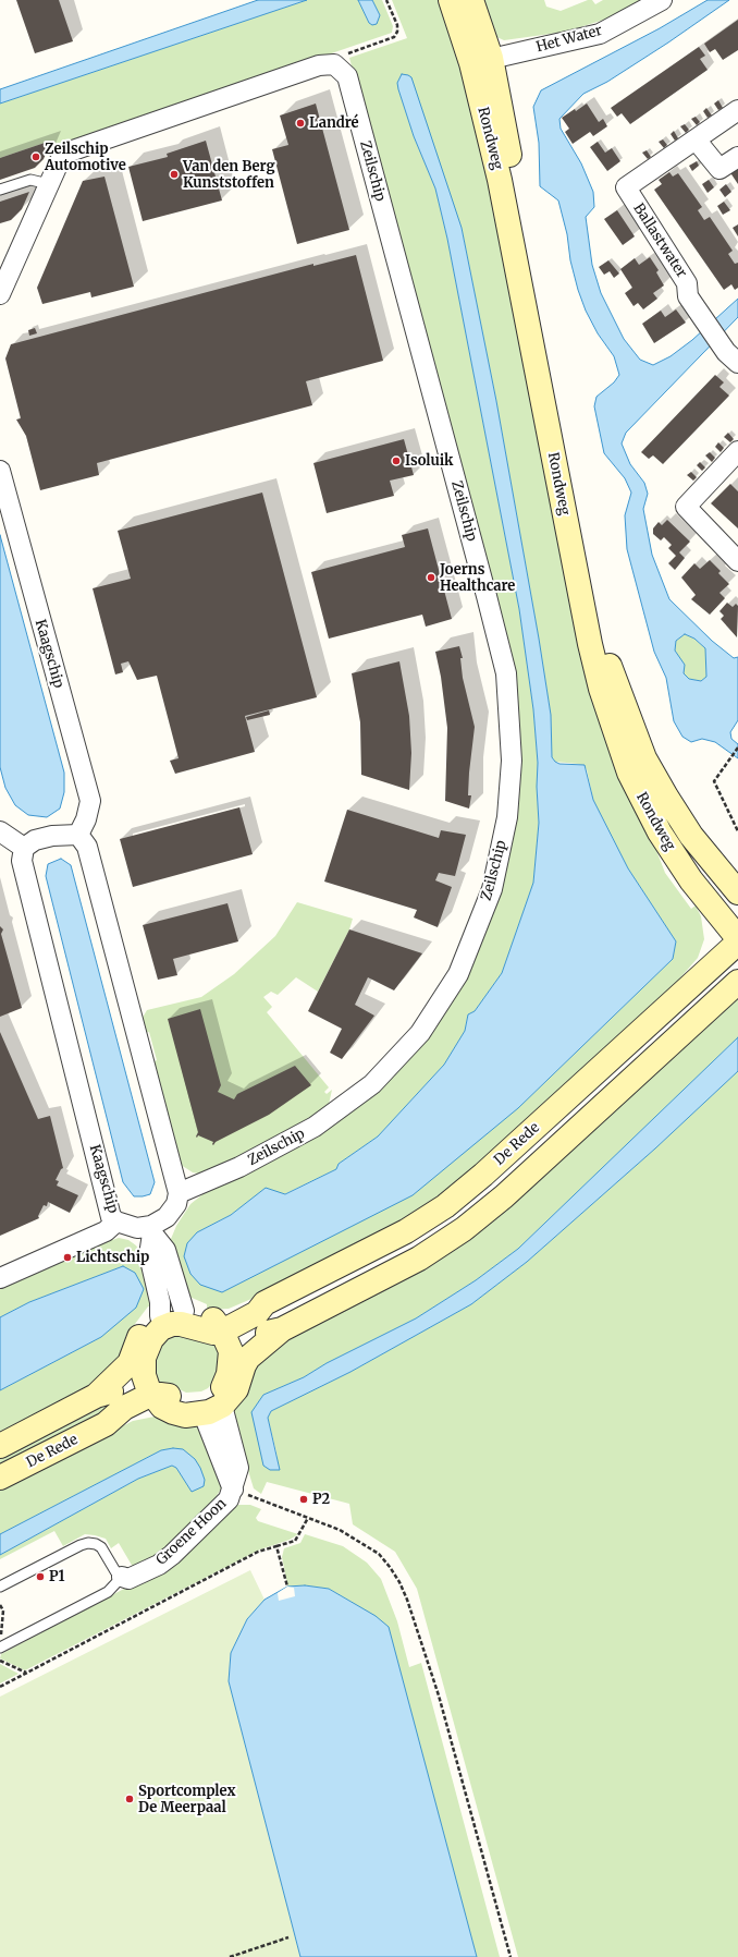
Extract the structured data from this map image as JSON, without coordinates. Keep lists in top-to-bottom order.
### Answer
{
  "streets": {
    "main road": ["Rondweg", "De Rede"],
    "street": [
      "Het Water",
      "Zeilschip",
      "Ballastwater",
      "Kaagschip",
      "Groene Hoon"
    ]
  },
  "crossings": [
    ["Het Water", "Rondweg"],
    ["De Rede", "Groene Hoon"]
  ],
  "places": [
    "Landré",
    "Zeilschip Automotive",
    "Van den Berg Kunststoffen",
    "Isoluik",
    "Joerns Healthcare",
    "Lichtschip",
    "P2",
    "P1",
    "Sportcomplex De Meerpaal"
  ]
}
